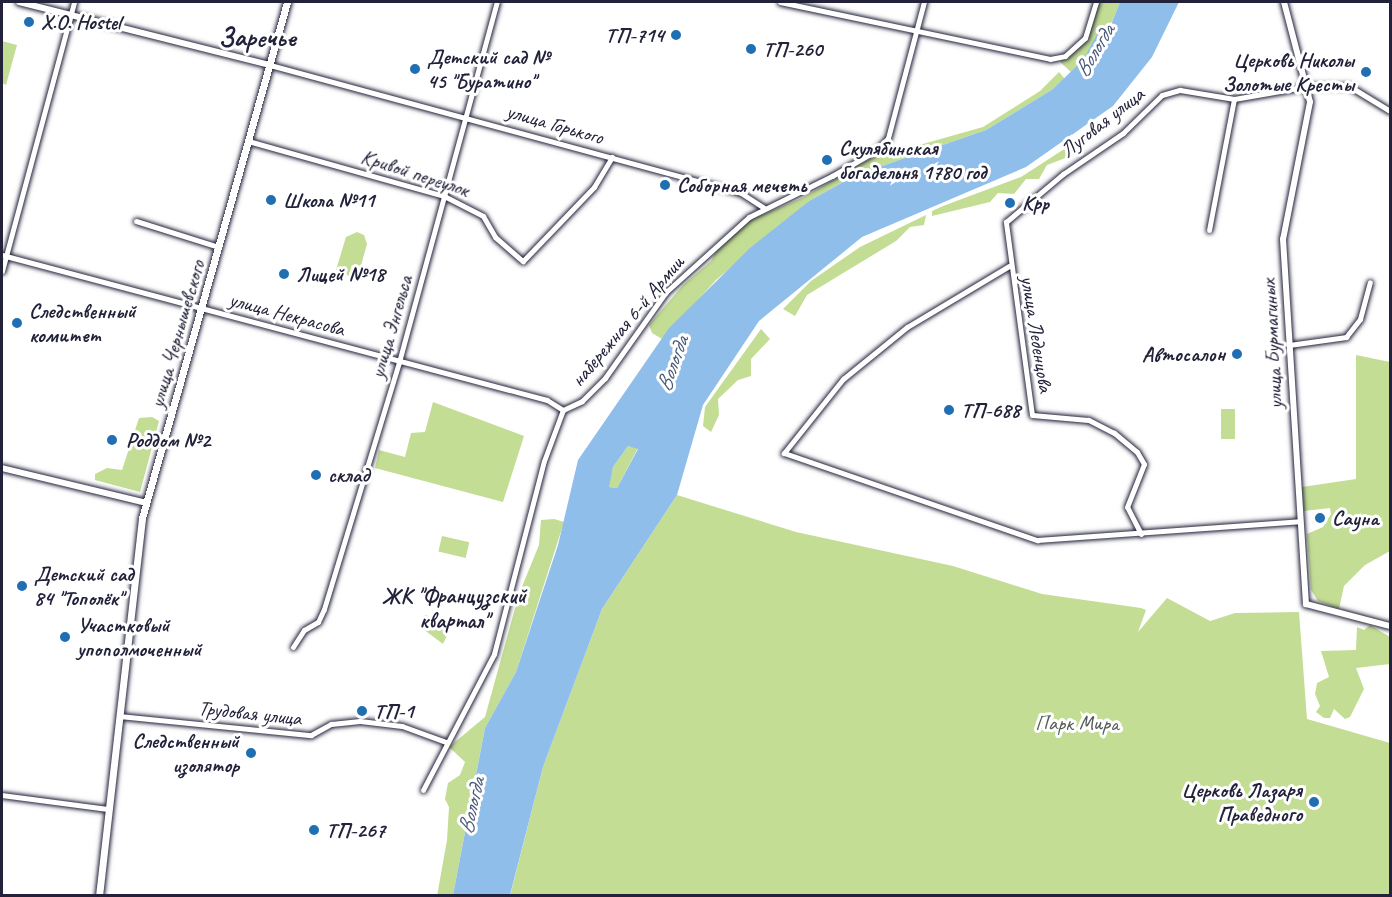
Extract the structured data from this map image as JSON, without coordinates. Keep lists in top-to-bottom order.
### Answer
{
  "streets": {
    "main road": ["улица Чернышевского"],
    "street": [
      "Луговая улица",
      "улица Горького",
      "Кривой переулок",
      "улица Некрасова",
      "набережная 6-й Армии",
      "улица Энгельса",
      "улица Леденцова",
      "улица Бурмагиных",
      "Трудовая улица"
    ]
  },
  "crossings": [
    ["Луговая улица", "улица Леденцова"],
    ["Луговая улица", "улица Бурмагиных"],
    ["улица Горького", "Кривой переулок"],
    ["улица Горького", "набережная 6-й Армии"],
    ["улица Горького", "улица Энгельса"],
    ["улица Горького", "улица Чернышевского"],
    ["Кривой переулок", "улица Энгельса"],
    ["Кривой переулок", "улица Чернышевского"],
    ["улица Некрасова", "набережная 6-й Армии"],
    ["улица Некрасова", "улица Энгельса"],
    ["улица Некрасова", "улица Чернышевского"],
    ["набережная 6-й Армии", "Трудовая улица"],
    ["улица Чернышевского", "Трудовая улица"]
  ],
  "districts": ["Заречье", "ЖК \"Французский квартал\""],
  "water": ["Вологда"],
  "parks": ["Парк Мира"],
  "places": [
    "X.O. Hostel",
    "ТП-714",
    "ТП-260",
    "Детский сад № 45 \"Буратино\"",
    "Церковь Николы Золотые Кресты",
    "Скулябинская богадельня 1780 год",
    "Соборная мечеть",
    "Школа №11",
    "Kpp",
    "Лицей №18",
    "Следственный комитет",
    "Автосалон",
    "ТП-688",
    "Роддом №2",
    "склад",
    "Сауна",
    "Детский сад 84 \"Тополёк\"",
    "Участковый упополмоченный",
    "ТП-1",
    "Следственный изолятор",
    "Церковь Лазаря Праведного",
    "ТП-267"
  ]
}
